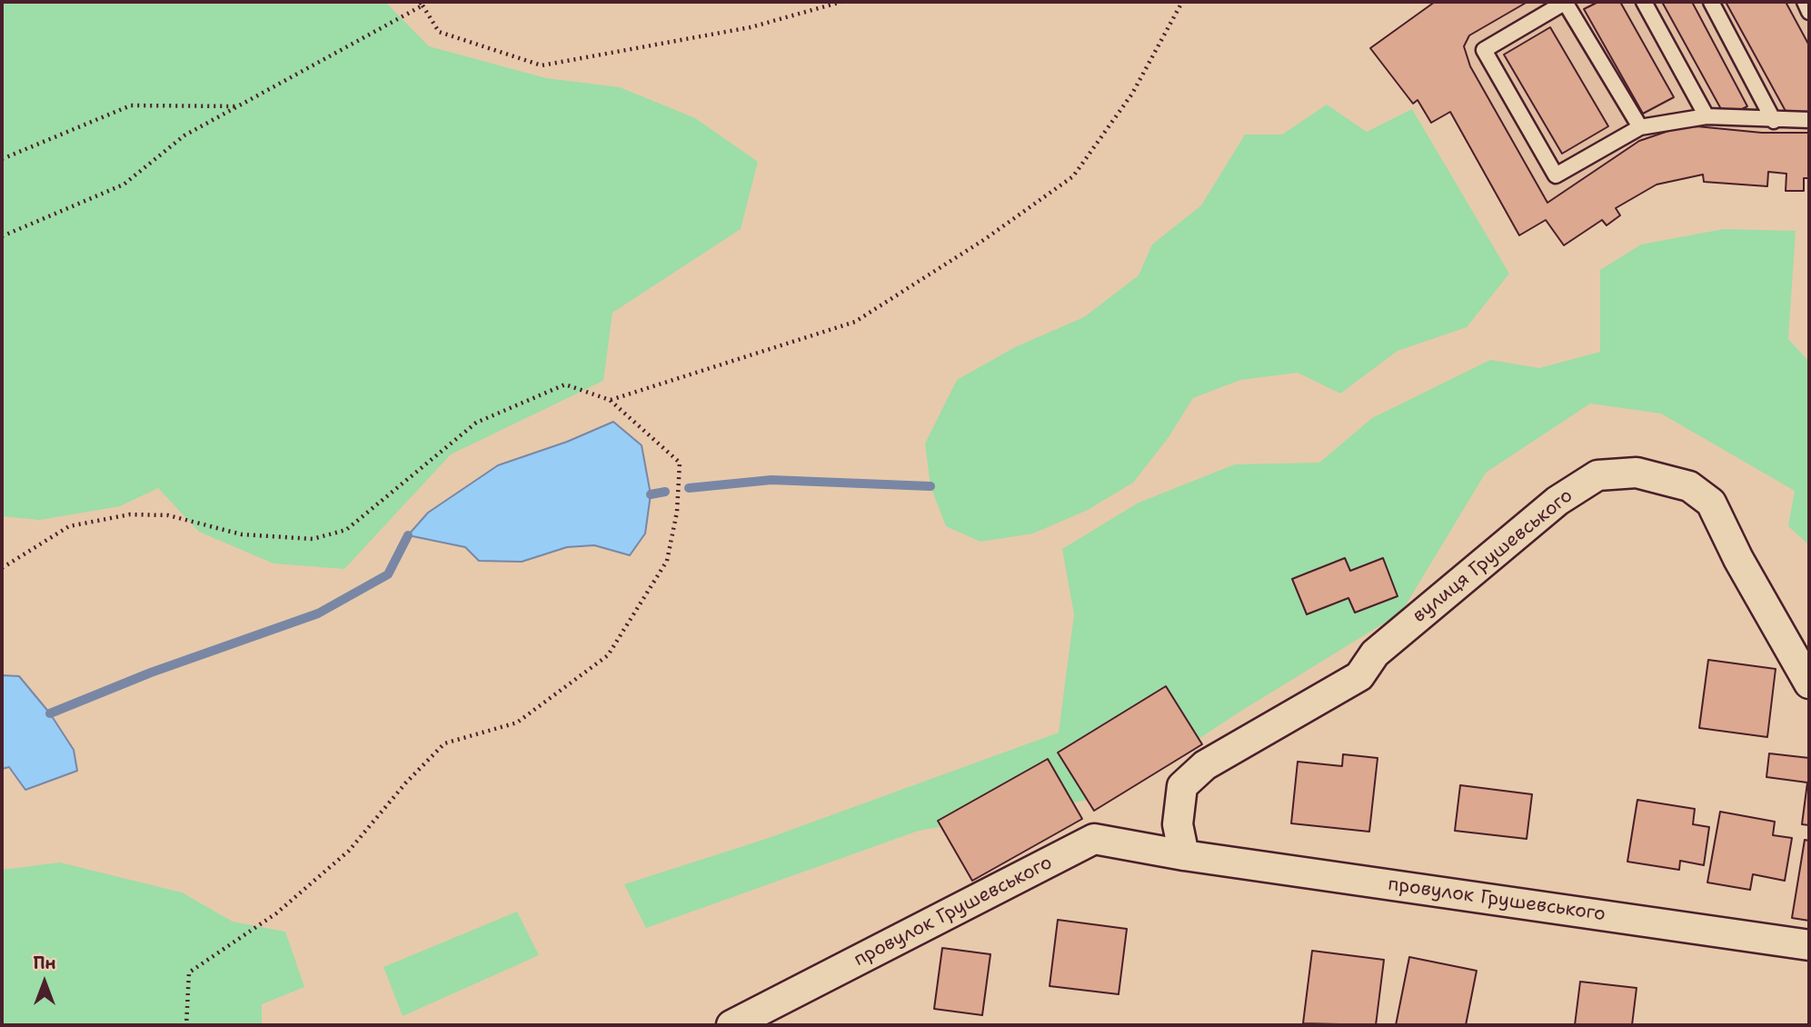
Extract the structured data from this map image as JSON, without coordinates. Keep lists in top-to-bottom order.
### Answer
{
  "streets": {
    "street": ["вулиця Грушевського", "провулок Грушевського"]
  },
  "crossings": [
    ["вулиця Грушевського", "провулок Грушевського"]
  ],
  "north": "top"
}
